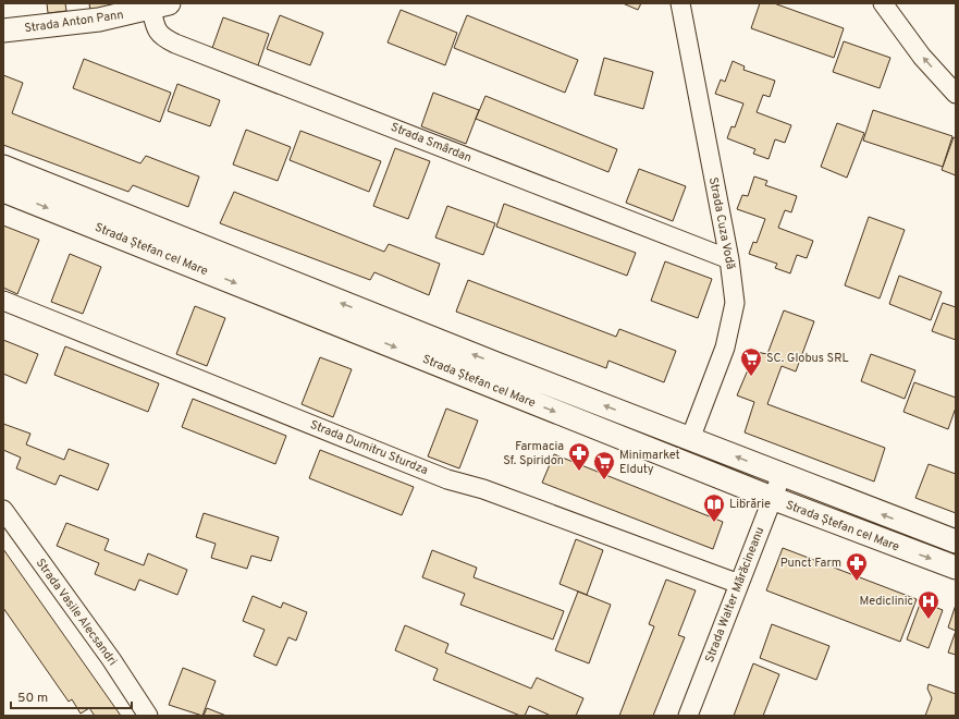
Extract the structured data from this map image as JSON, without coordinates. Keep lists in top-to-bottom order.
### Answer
{
  "streets": {
    "main road": ["Strada Anton Pann", "Strada Ștefan cel Mare"],
    "street": [
      "Strada Smârdan",
      "Strada Cuza Vodă",
      "Strada Dumitru Sturdza",
      "Strada Walter Mărăcineanu",
      "Strada Vasile Alecsandri"
    ]
  },
  "crossings": [
    ["Strada Anton Pann", "Strada Smârdan"],
    ["Strada Smârdan", "Strada Cuza Vodă"],
    ["Strada Cuza Vodă", "Strada Ștefan cel Mare"],
    ["Strada Ștefan cel Mare", "Strada Walter Mărăcineanu"],
    ["Strada Dumitru Sturdza", "Strada Walter Mărăcineanu"]
  ],
  "places": {
    "supermarket": ["SC. Globus SRL", "Minimarket Elduty"],
    "pharmacy": ["Farmacia Sf. Spiridon", "Punct Farm"],
    "library": ["Librărie"],
    "hospital": ["Mediclinic"]
  },
  "scale_bar": "50 m"
}
